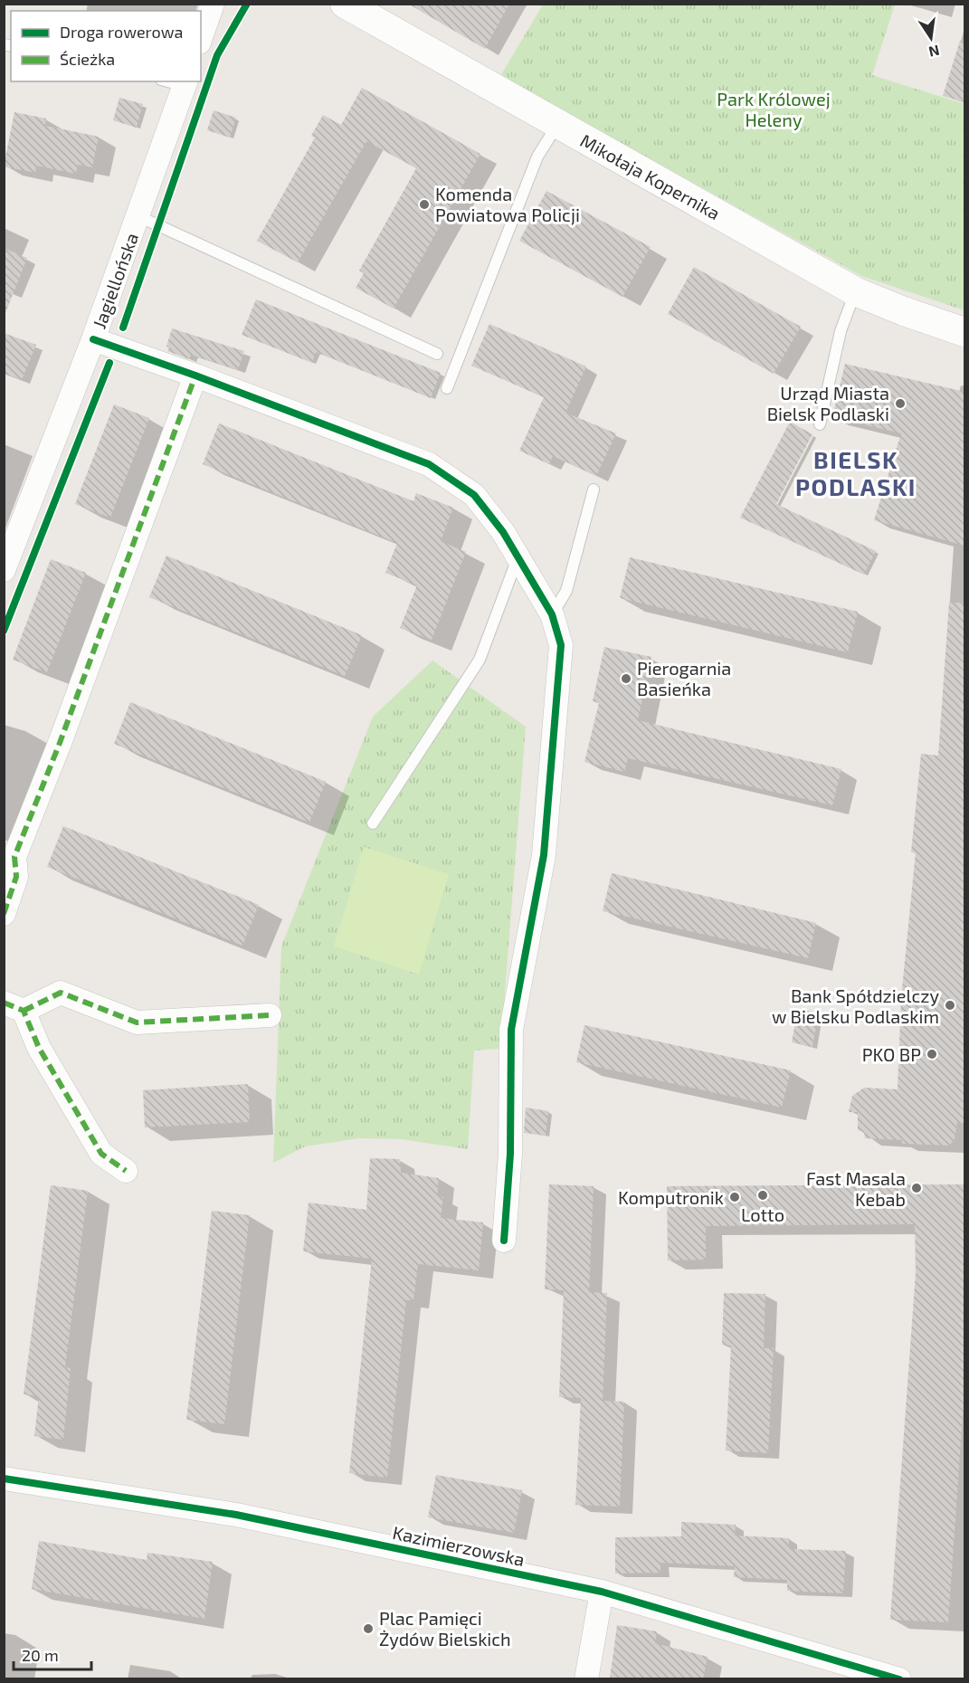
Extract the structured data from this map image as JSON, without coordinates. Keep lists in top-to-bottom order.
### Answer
{
  "streets": {
    "street": ["Mikołaja Kopernika", "Jagiellońska", "Kazimierzowska"]
  },
  "districts": ["BIELSK PODLASKI"],
  "parks": ["Park Królowej Heleny"],
  "places": [
    "Komenda Powiatowa Policji",
    "Urząd Miasta Bielsk Podlaski",
    "Pierogarnia Basieńka",
    "Bank Spółdzielczy w Bielsku Podlaskim",
    "PKO BP",
    "Fast Masala Kebab",
    "Lotto",
    "Komputronik",
    "Plac Pamięci Żydów Bielskich"
  ],
  "legend": ["Droga rowerowa", "Ścieżka"],
  "scale_bar": "20 m",
  "north": "bottom"
}
